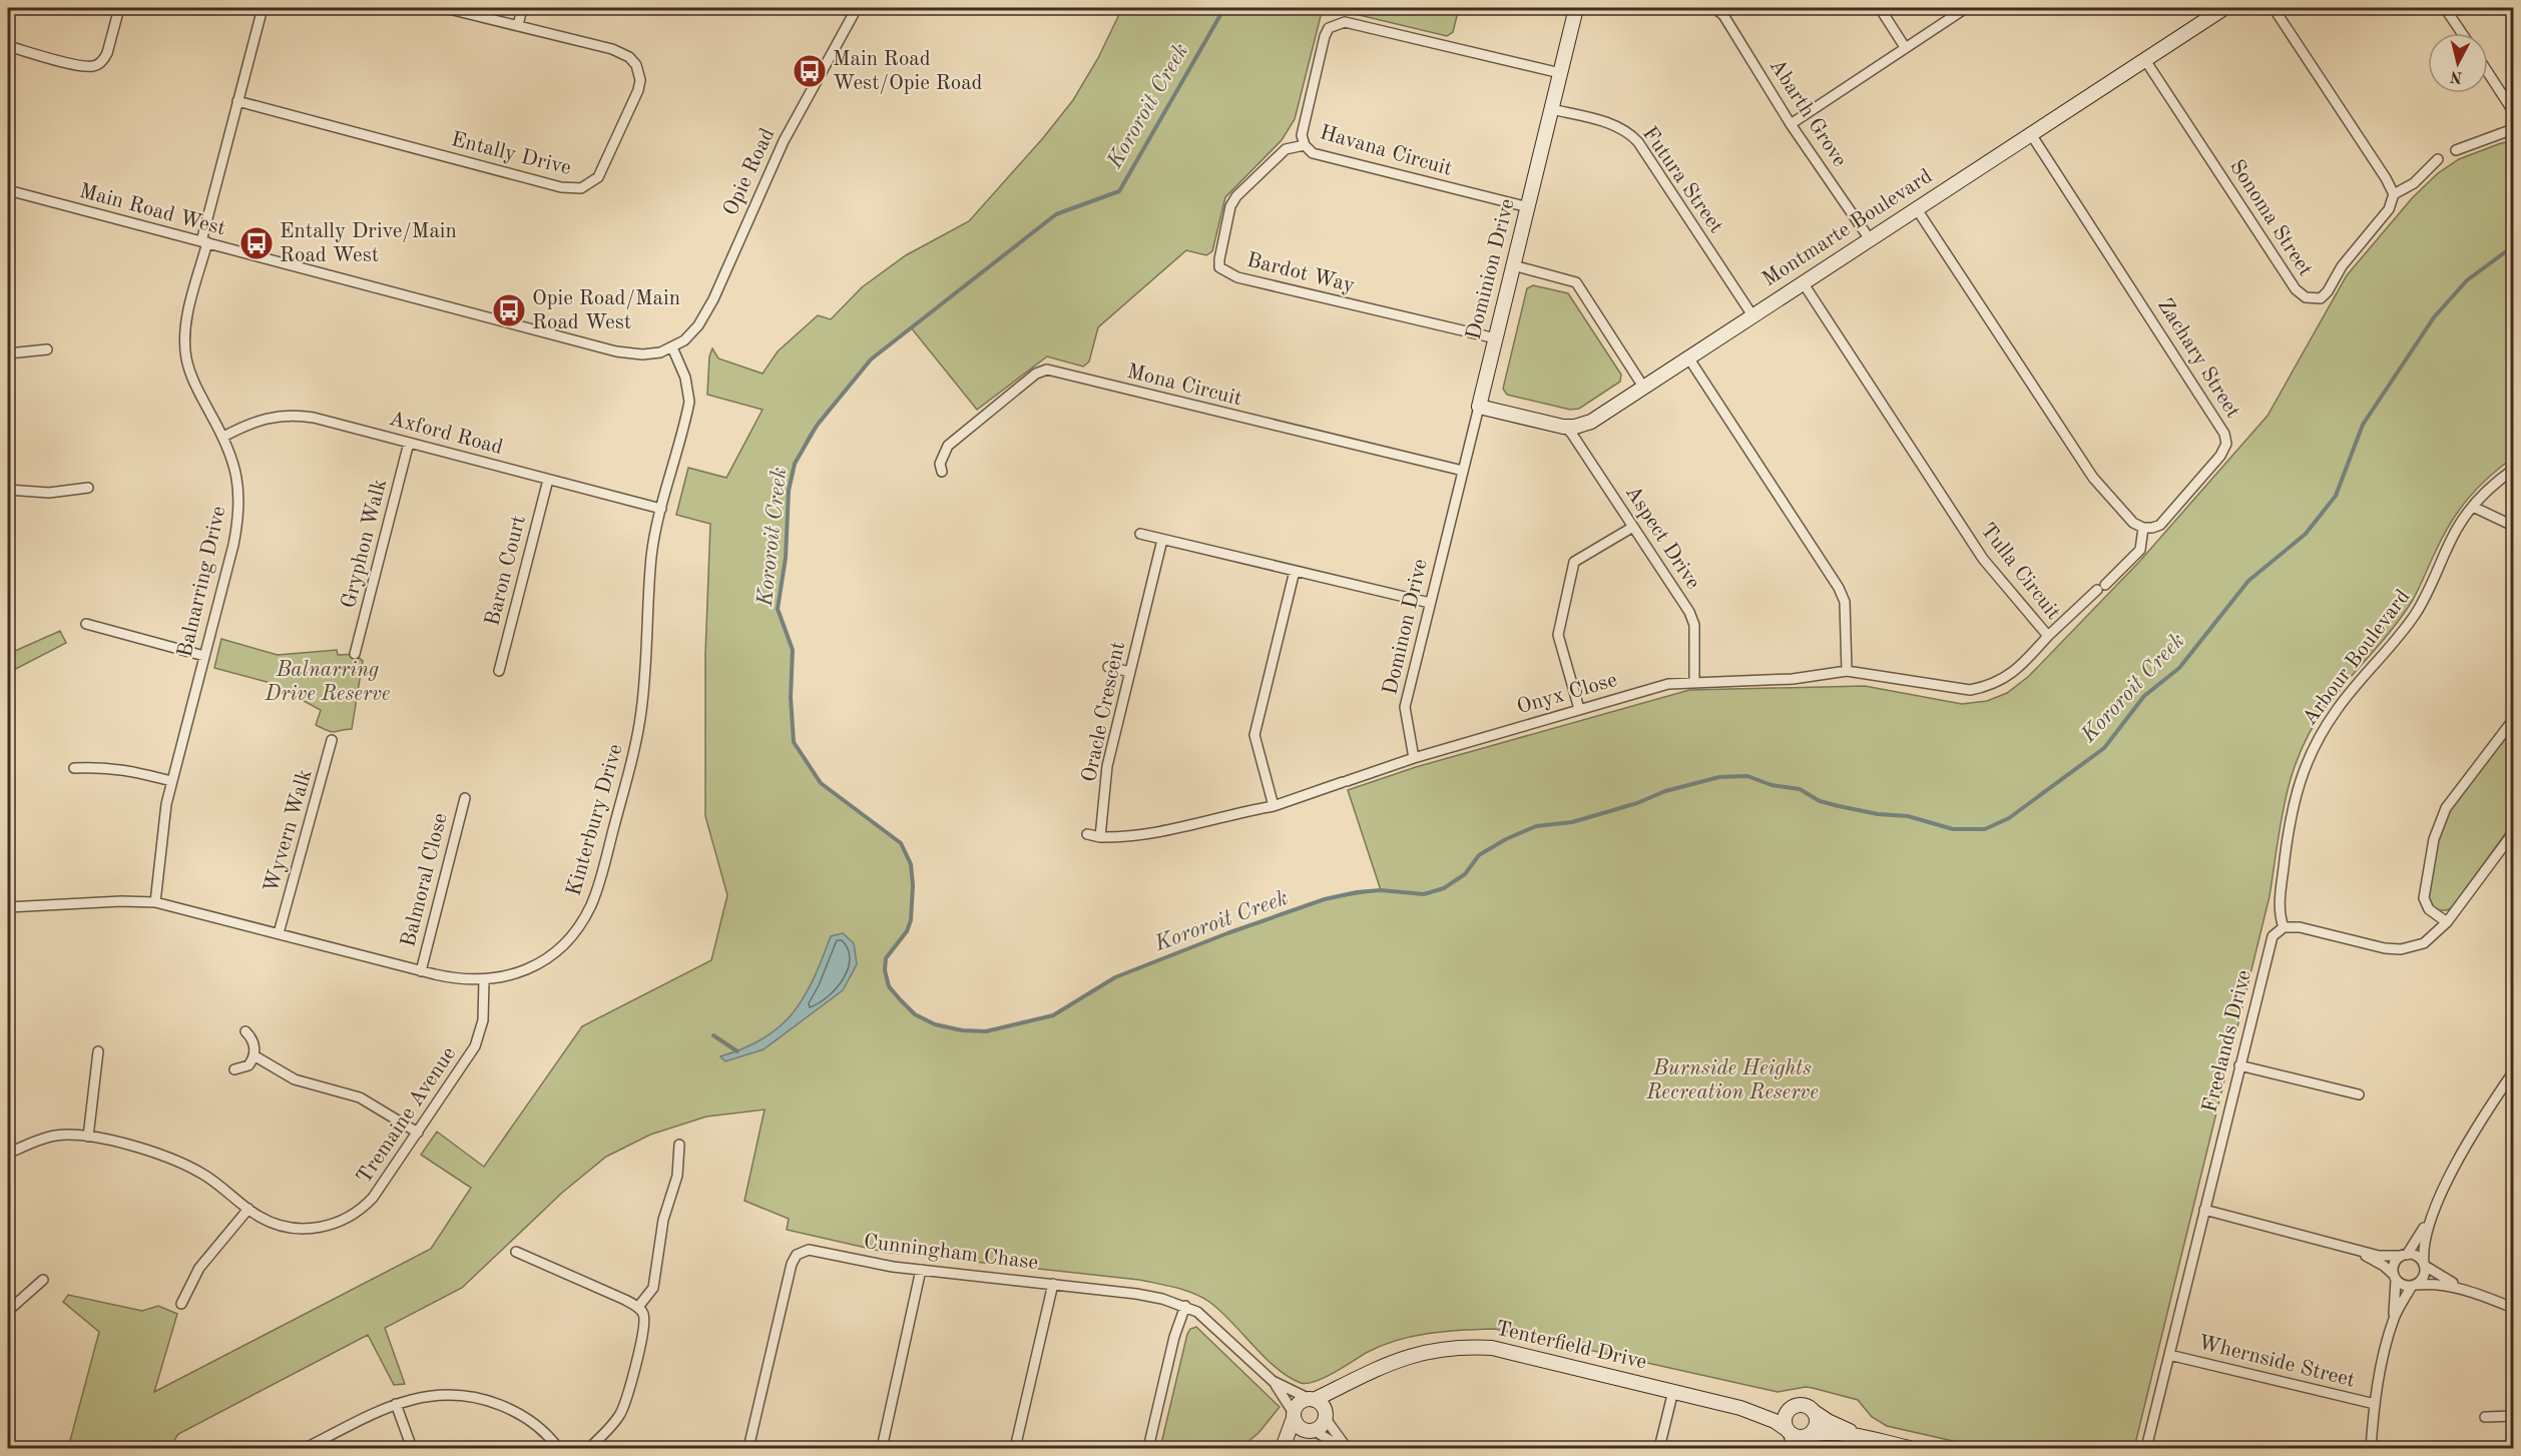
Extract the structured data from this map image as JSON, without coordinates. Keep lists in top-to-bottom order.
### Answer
{
  "streets": {
    "street": [
      "Abarth Grove",
      "Havana Circuit",
      "Entally Drive",
      "Opie Road",
      "Futura Street",
      "Main Road West",
      "Sonoma Street",
      "Montmarte Boulevard",
      "Dominion Drive",
      "Bardot Way",
      "Zachary Street",
      "Mona Circuit",
      "Axford Road",
      "Aspect Drive",
      "Gryphon Walk",
      "Baron Court",
      "Tulla Circuit",
      "Balnarring Drive",
      "Dominon Drive",
      "Arbour Boulevard",
      "Onyx Close",
      "Oracle Crescent",
      "Kinterbury Drive",
      "Wyvern Walk",
      "Balmoral Close",
      "Freelands Drive",
      "Tremaine Avenue",
      "Cunningham Chase",
      "Tenterfield Drive",
      "Whernside Street"
    ]
  },
  "crossings": [
    ["Abarth Grove", "Montmarte Boulevard"],
    ["Havana Circuit", "Dominion Drive"],
    ["Havana Circuit", "Bardot Way"],
    ["Opie Road", "Main Road West"],
    ["Opie Road", "Kinterbury Drive"],
    ["Futura Street", "Montmarte Boulevard"],
    ["Futura Street", "Dominion Drive"],
    ["Main Road West", "Balnarring Drive"],
    ["Main Road West", "Kinterbury Drive"],
    ["Sonoma Street", "Montmarte Boulevard"],
    ["Montmarte Boulevard", "Dominion Drive"],
    ["Montmarte Boulevard", "Zachary Street"],
    ["Montmarte Boulevard", "Aspect Drive"],
    ["Montmarte Boulevard", "Tulla Circuit"],
    ["Dominion Drive", "Bardot Way"],
    ["Dominion Drive", "Mona Circuit"],
    ["Dominion Drive", "Dominon Drive"],
    ["Axford Road", "Gryphon Walk"],
    ["Axford Road", "Baron Court"],
    ["Axford Road", "Balnarring Drive"],
    ["Axford Road", "Kinterbury Drive"],
    ["Aspect Drive", "Onyx Close"],
    ["Tulla Circuit", "Onyx Close"],
    ["Balnarring Drive", "Kinterbury Drive"],
    ["Dominon Drive", "Onyx Close"],
    ["Arbour Boulevard", "Freelands Drive"],
    ["Kinterbury Drive", "Wyvern Walk"],
    ["Kinterbury Drive", "Balmoral Close"],
    ["Kinterbury Drive", "Tremaine Avenue"],
    ["Freelands Drive", "Whernside Street"],
    ["Cunningham Chase", "Tenterfield Drive"]
  ],
  "water": ["Kororoit Creek"],
  "parks": ["Balnarring Drive Reserve", "Burnside Heights Recreation Reserve"],
  "places": {
    "bus stop": ["Main Road West/Opie Road", "Entally Drive/Main Road West", "Opie Road/Main Road West"]
  },
  "north": "bottom"
}
